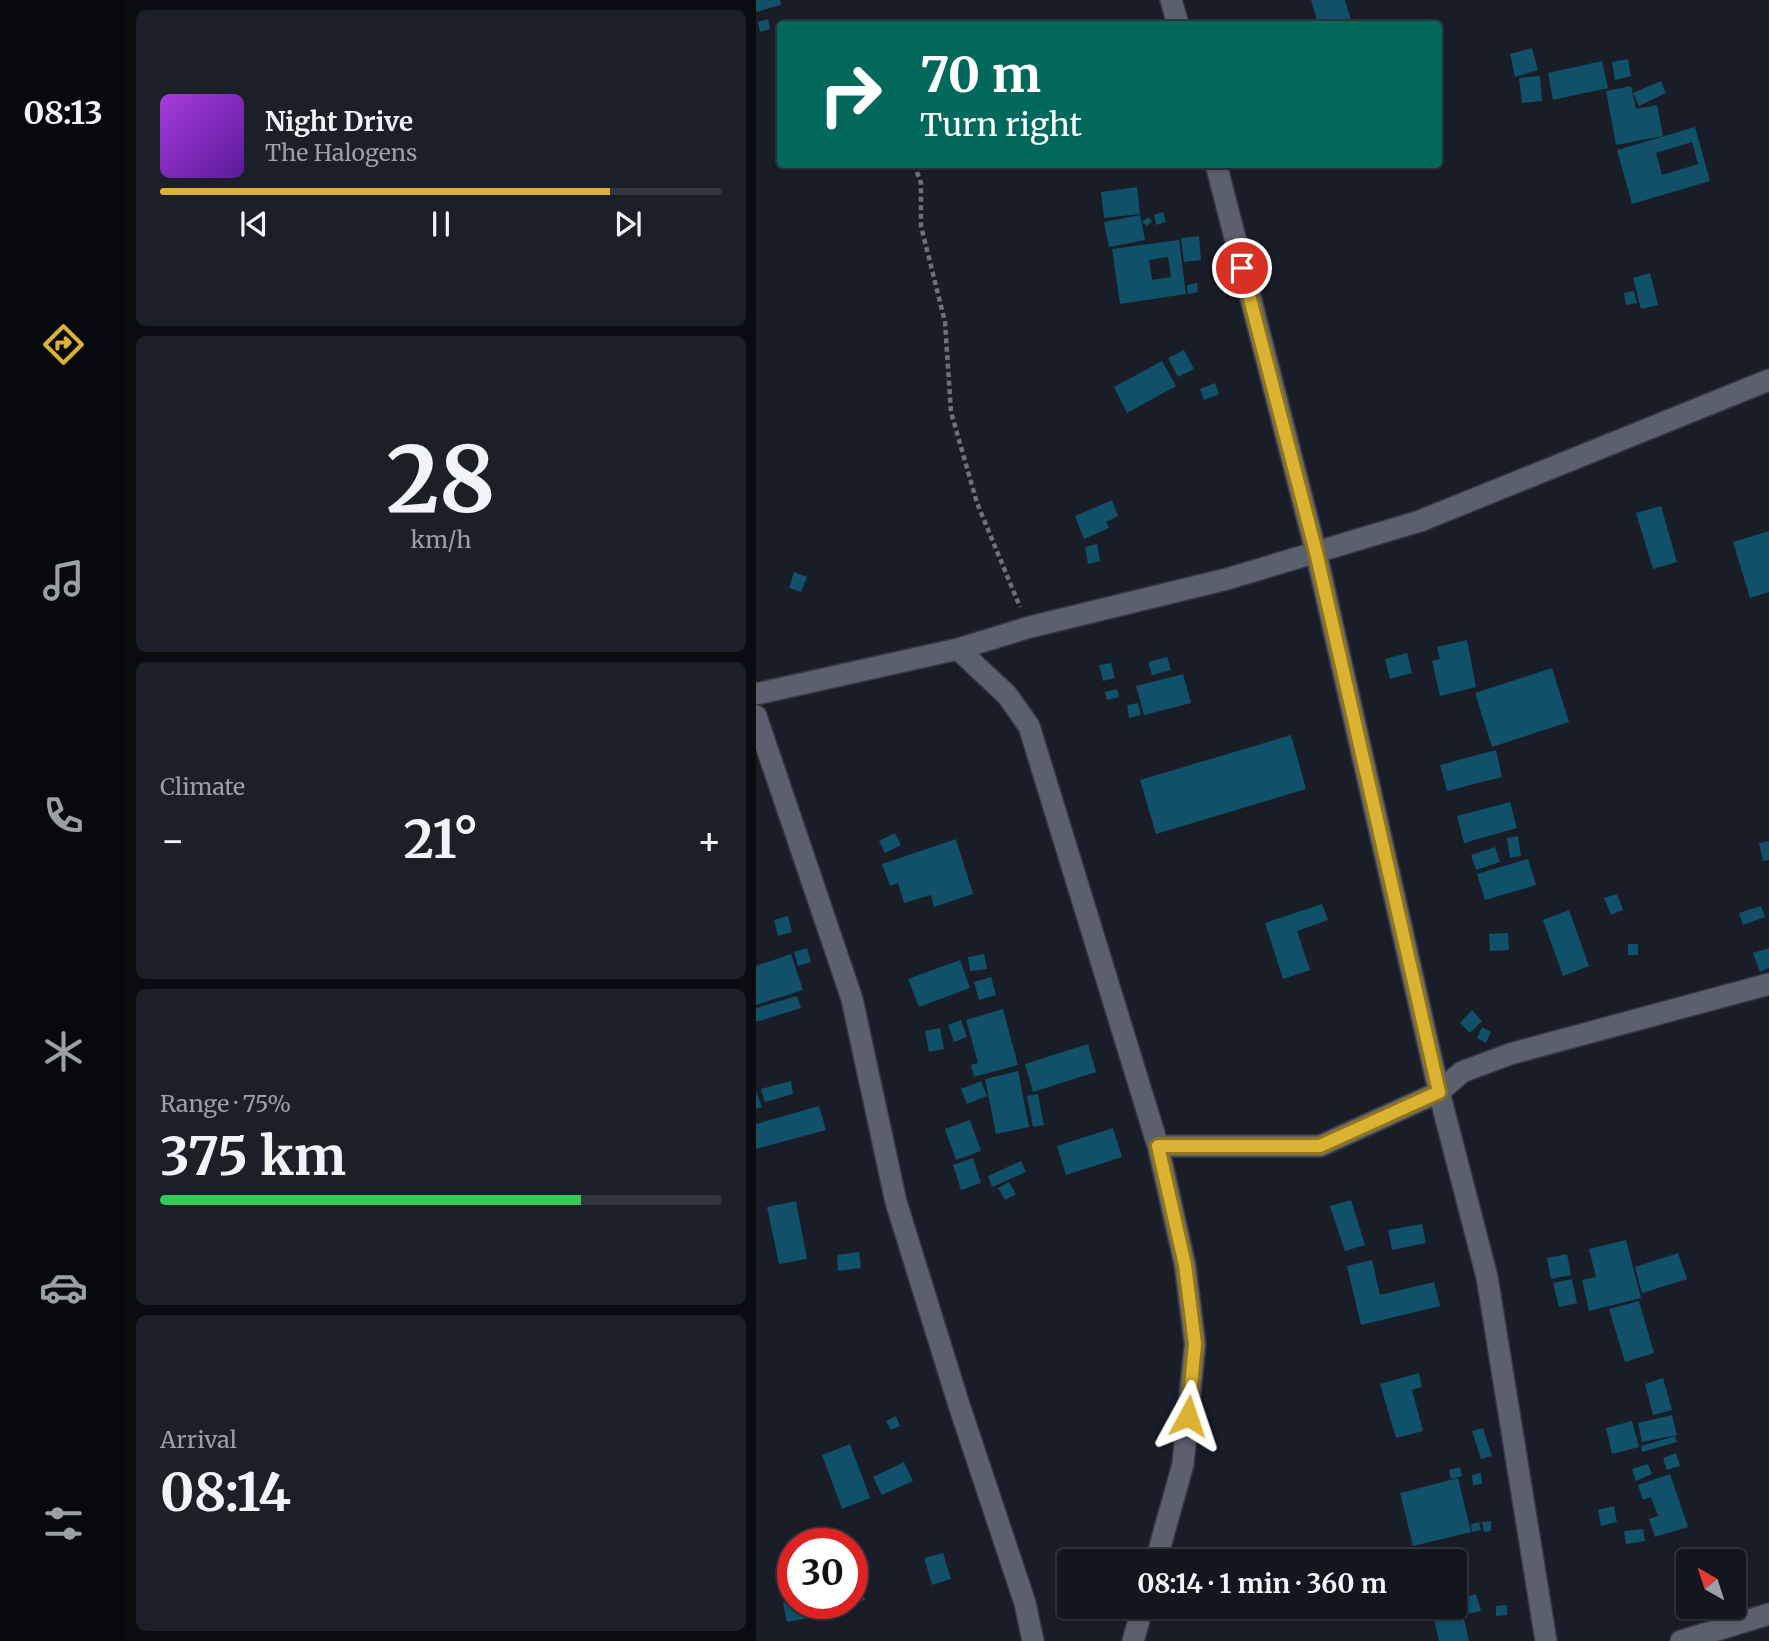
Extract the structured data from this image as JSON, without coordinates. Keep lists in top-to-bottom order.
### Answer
{
  "north": "top left",
  "page": {
    "tabs": "08:13",
    "turn": ["70 m", "Turn right"],
    "song": ["Night Drive", "The Halogens"],
    "tile": [
      ["28", "km/h"],
      "Climate",
      ["Range · 75%", "375 km"],
      ["Arrival", "08:14"]
    ],
    "heat": ["−", "21°", "+"],
    "limit": "30",
    "trip": "08:14 · 1 min · 360 m"
  }
}
